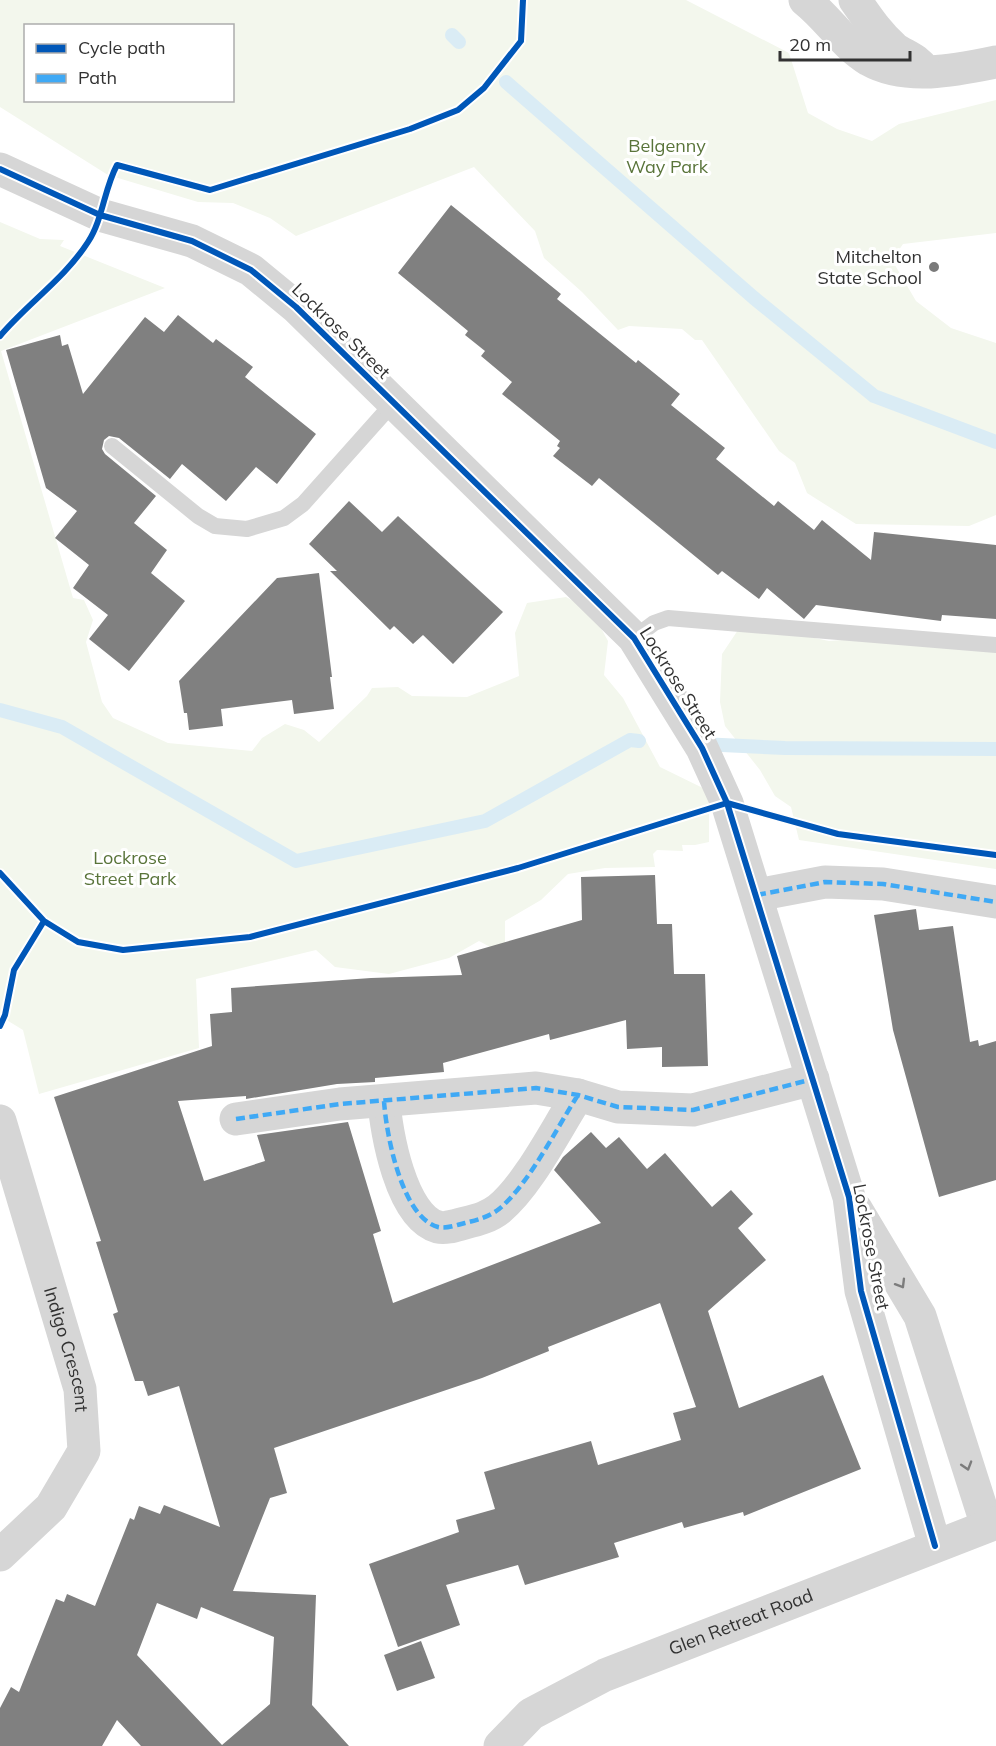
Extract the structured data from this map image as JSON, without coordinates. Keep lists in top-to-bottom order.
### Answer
{
  "streets": {
    "street": ["Lockrose Street", "Indigo Crescent", "Glen Retreat Road"]
  },
  "crossings": [
    ["Lockrose Street", "Glen Retreat Road"]
  ],
  "parks": ["Belgenny Way Park", "Lockrose Street Park"],
  "places": ["Mitchelton State School"],
  "legend": ["Cycle path", "Path"],
  "scale_bar": "20 m"
}
